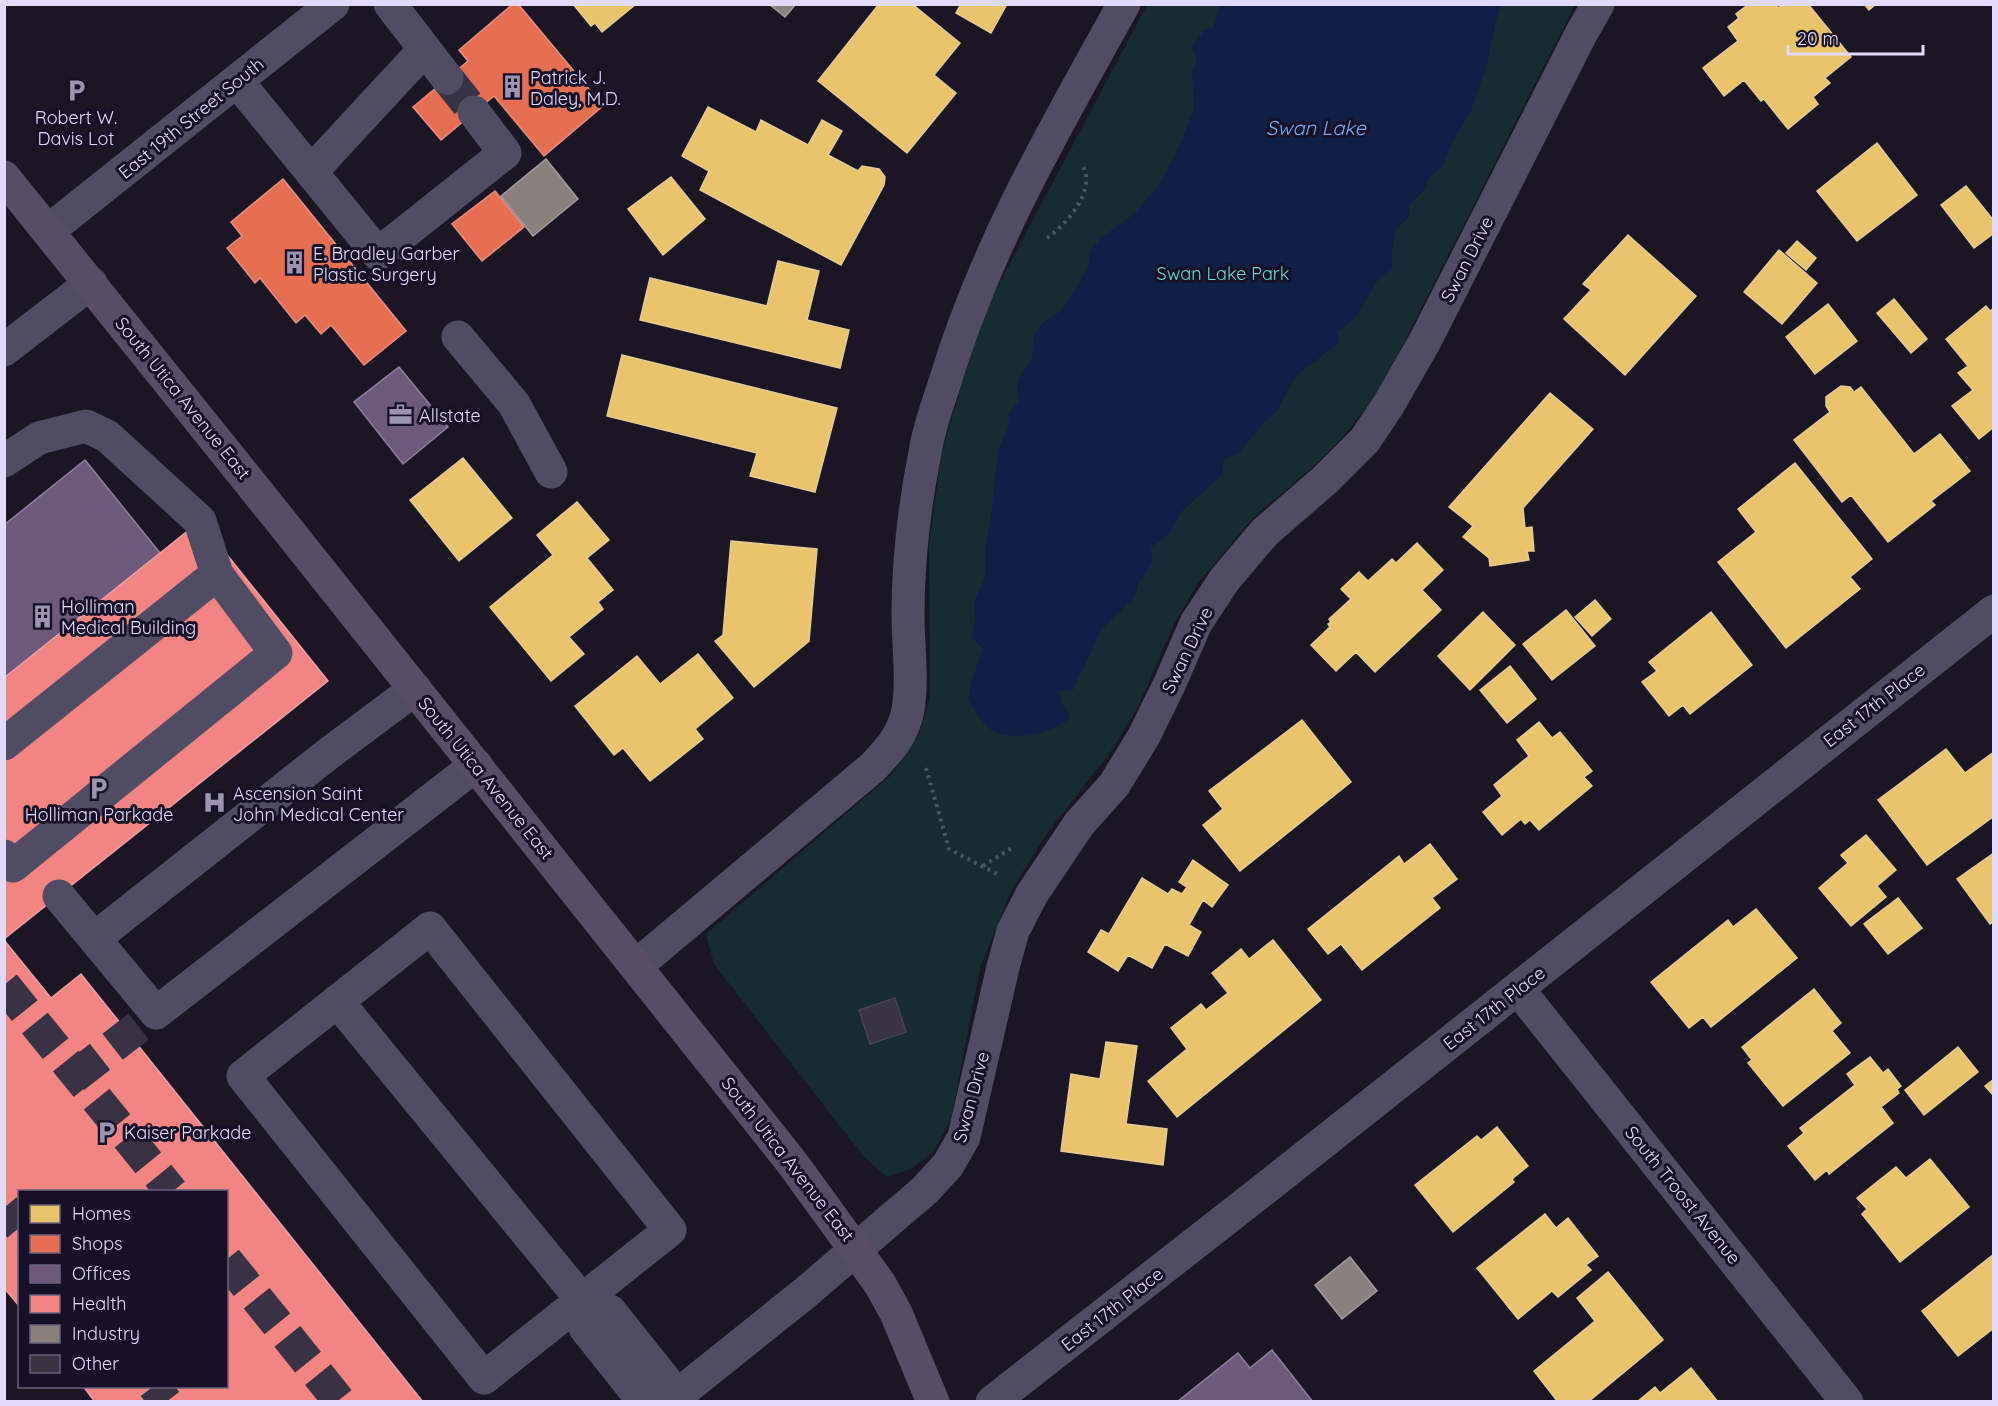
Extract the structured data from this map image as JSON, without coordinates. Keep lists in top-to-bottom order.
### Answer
{
  "streets": {
    "main road": ["South Utica Avenue East"],
    "street": [
      "East 19th Street South",
      "Swan Drive",
      "East 17th Place",
      "South Troost Avenue"
    ]
  },
  "crossings": [
    ["East 19th Street South", "South Utica Avenue East"],
    ["Swan Drive", "South Utica Avenue East"],
    ["East 17th Place", "South Troost Avenue"]
  ],
  "water": ["Swan Lake"],
  "parks": ["Swan Lake Park"],
  "places": {
    "building": ["Patrick J. Daley, M.D.", "E. Bradley Garber Plastic Surgery", "Holliman Medical Building"],
    "parking": ["Robert W. Davis Lot", "Holliman Parkade", "Kaiser Parkade"],
    "office": ["Allstate"],
    "hospital": ["Ascension Saint John Medical Center"]
  },
  "legend": [
    "Homes",
    "Shops",
    "Offices",
    "Health",
    "Industry",
    "Other"
  ],
  "scale_bar": "20 m"
}
